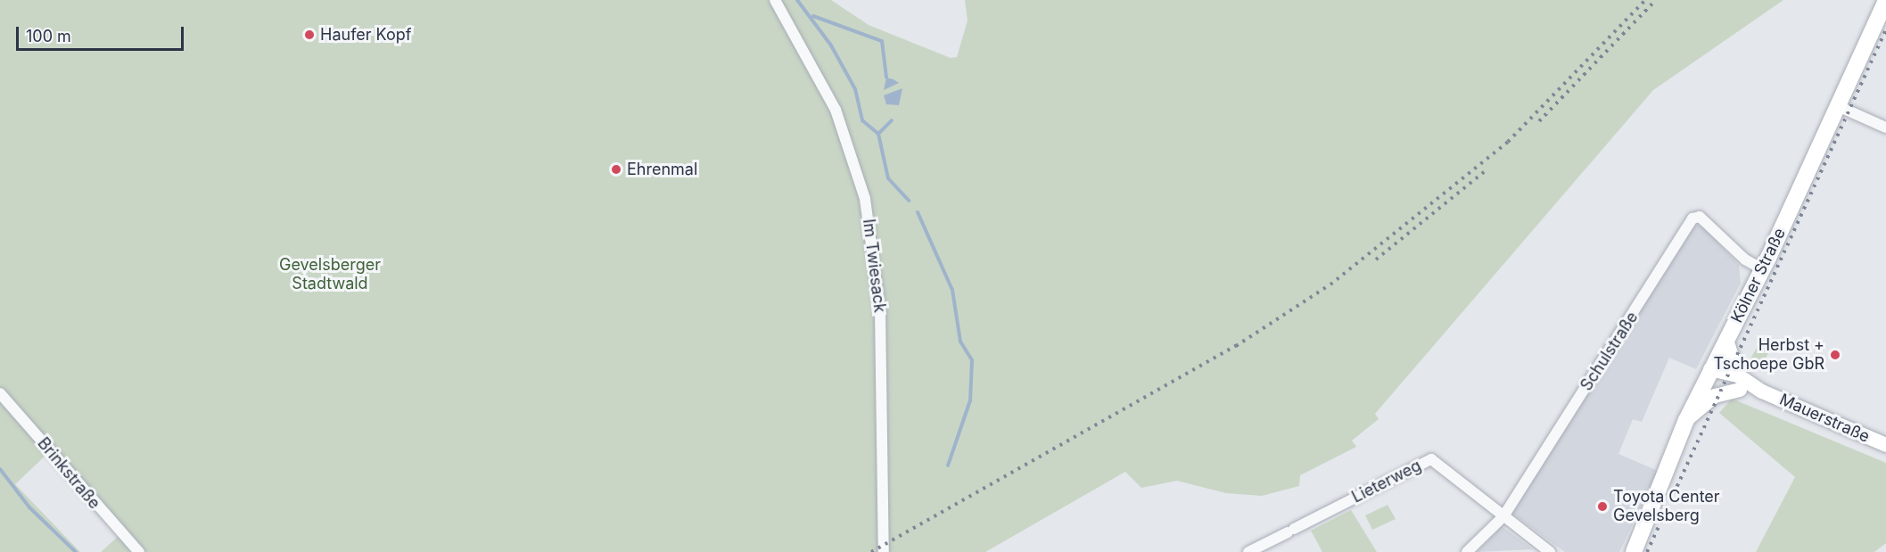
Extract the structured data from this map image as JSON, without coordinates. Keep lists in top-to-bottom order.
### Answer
{
  "streets": {
    "main road": ["Kölner Straße", "Mauerstraße"],
    "street": [
      "Im Twiesack",
      "Schulstraße",
      "Brinkstraße",
      "Lieterweg"
    ]
  },
  "crossings": [
    ["Kölner Straße", "Schulstraße"],
    ["Kölner Straße", "Mauerstraße"],
    ["Schulstraße", "Lieterweg"]
  ],
  "parks": ["Gevelsberger Stadtwald"],
  "places": [
    "Haufer Kopf",
    "Ehrenmal",
    "Herbst + Tschoepe GbR",
    "Toyota Center Gevelsberg"
  ],
  "scale_bar": "100 m"
}
